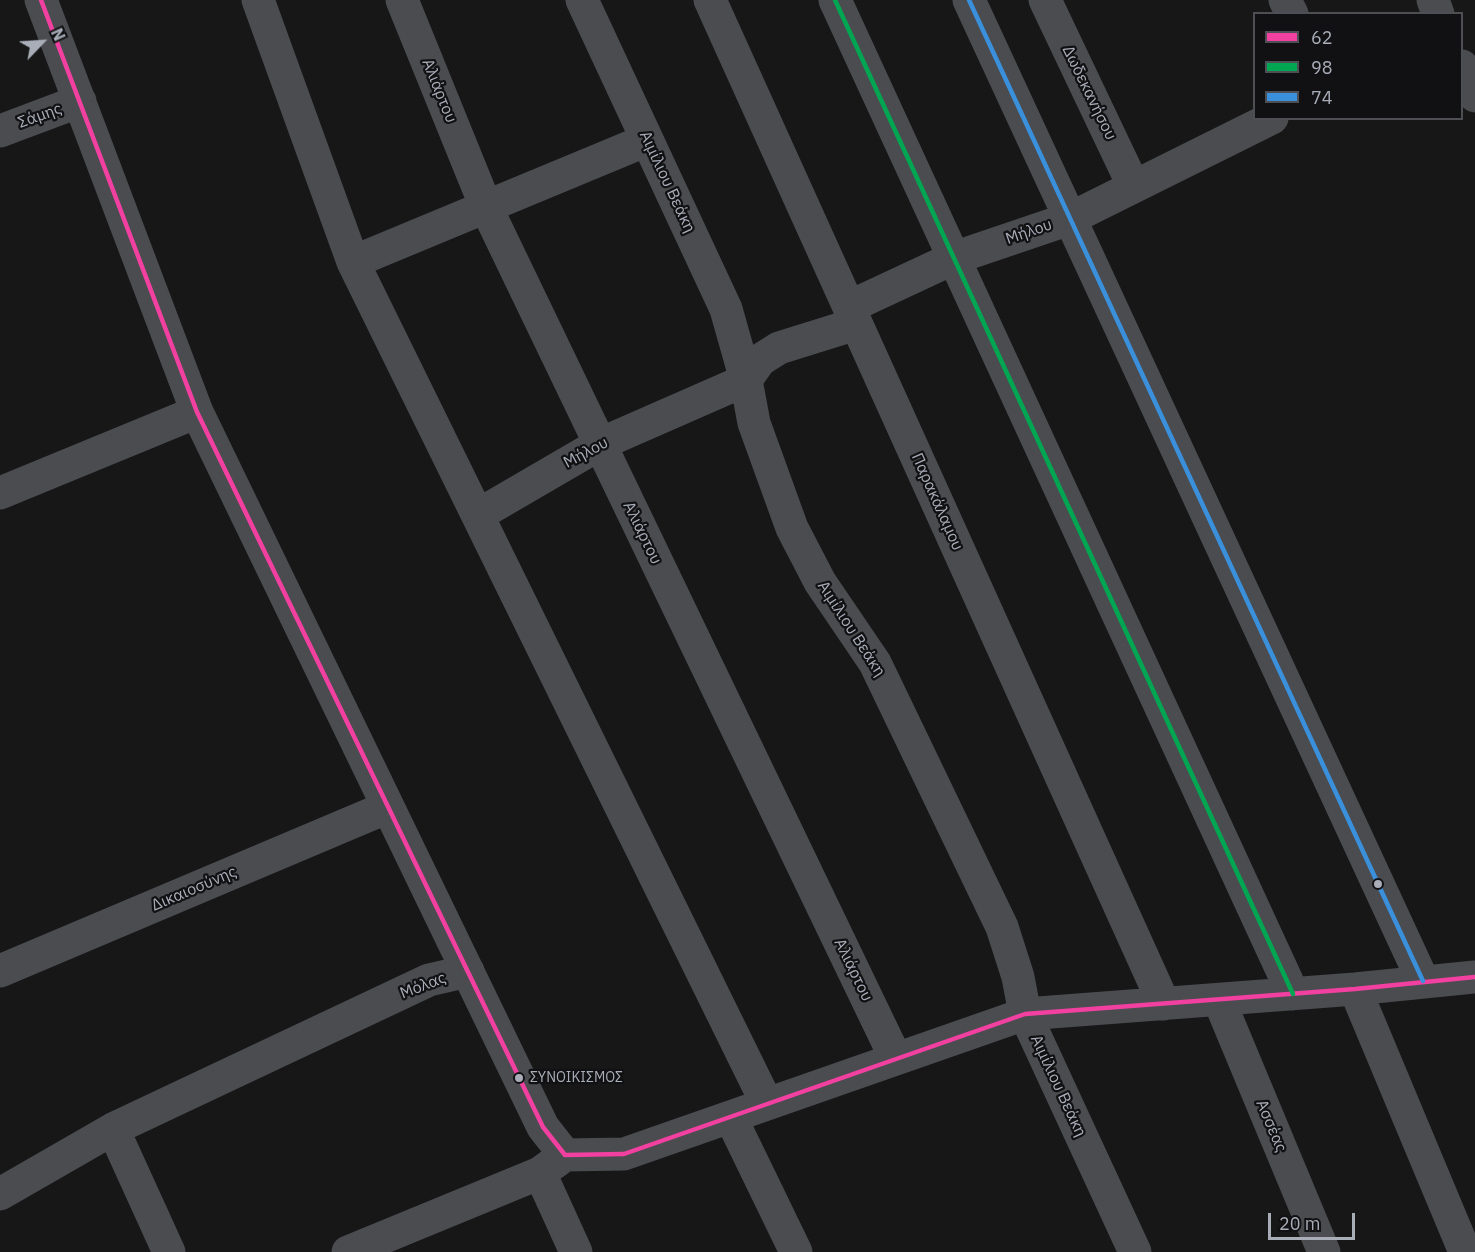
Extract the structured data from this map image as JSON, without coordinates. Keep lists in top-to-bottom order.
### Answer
{
  "streets": {
    "street": [
      "Αλιάρτου",
      "Δωδεκανήσου",
      "Σάμης",
      "Αιμίλιου Βεάκη",
      "Μήλου",
      "Παρακάλαμου",
      "Δικαιοσύνης",
      "Μόλας",
      "Ασσέας"
    ]
  },
  "crossings": [
    ["Αλιάρτου", "Μήλου"],
    ["Δωδεκανήσου", "Μήλου"],
    ["Αιμίλιου Βεάκη", "Μήλου"],
    ["Μήλου", "Παρακάλαμου"]
  ],
  "places": ["ΣΥΝΟΙΚΙΣΜΟΣ"],
  "lines": ["transit line 62", "transit line 98", "transit line 74"],
  "legend": ["62", "98", "74"],
  "scale_bar": "20 m",
  "north": "top right"
}
